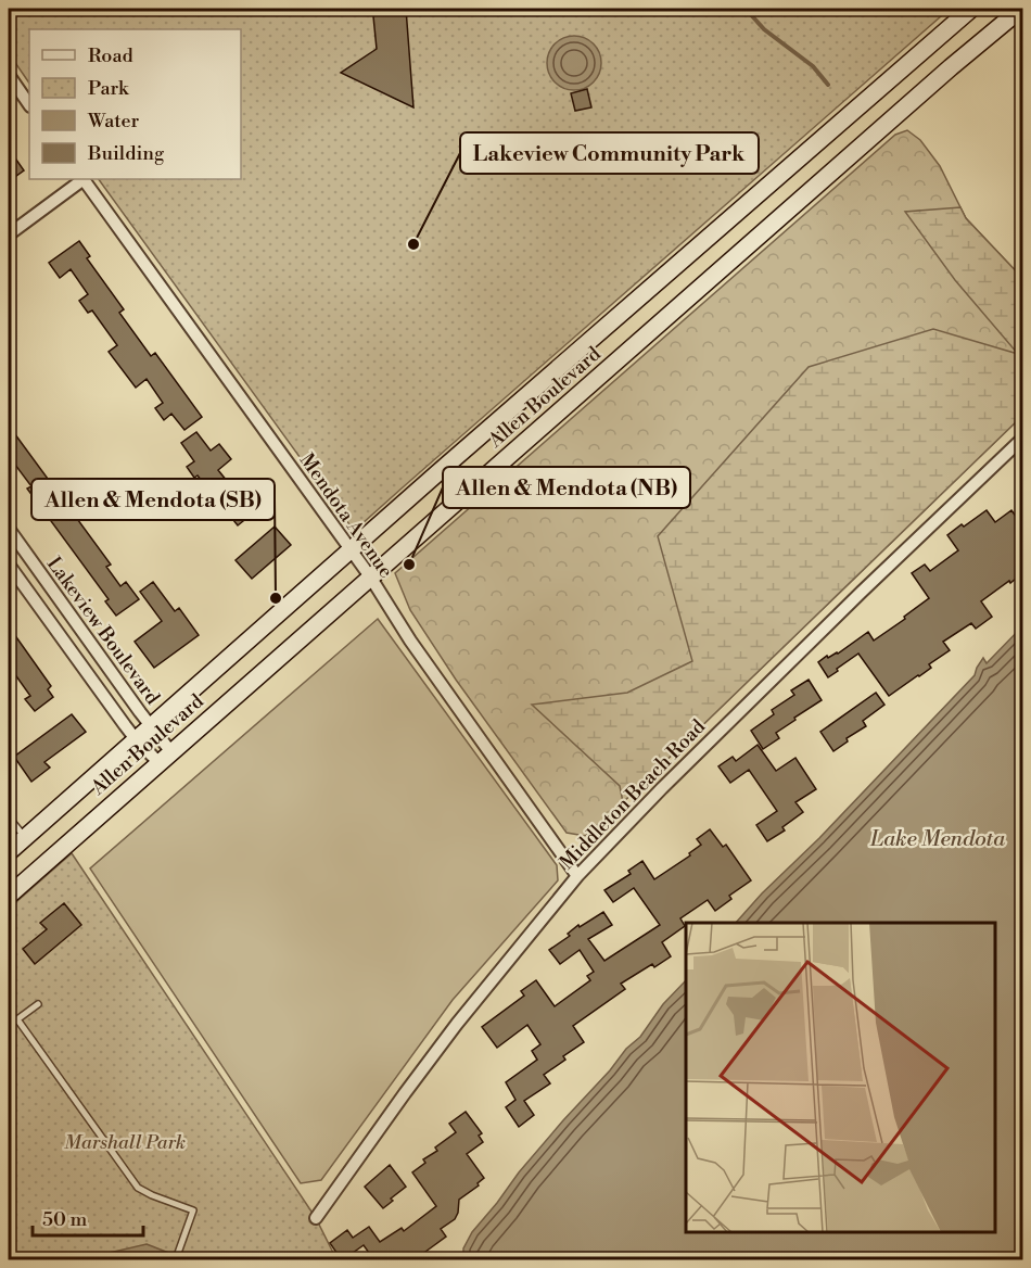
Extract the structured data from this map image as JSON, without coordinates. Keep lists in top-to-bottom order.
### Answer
{
  "streets": {
    "main road": ["Allen Boulevard"],
    "street": ["Mendota Avenue", "Lakeview Boulevard", "Middleton Beach Road"]
  },
  "crossings": [
    ["Allen Boulevard", "Mendota Avenue"],
    ["Allen Boulevard", "Lakeview Boulevard"],
    ["Mendota Avenue", "Middleton Beach Road"]
  ],
  "water": ["Lake Mendota"],
  "parks": ["Marshall Park"],
  "places": ["Lakeview Community Park", "Allen & Mendota (NB)", "Allen & Mendota (SB)"],
  "legend": [
    "Road",
    "Park",
    "Water",
    "Building"
  ],
  "scale_bar": "50 m"
}
